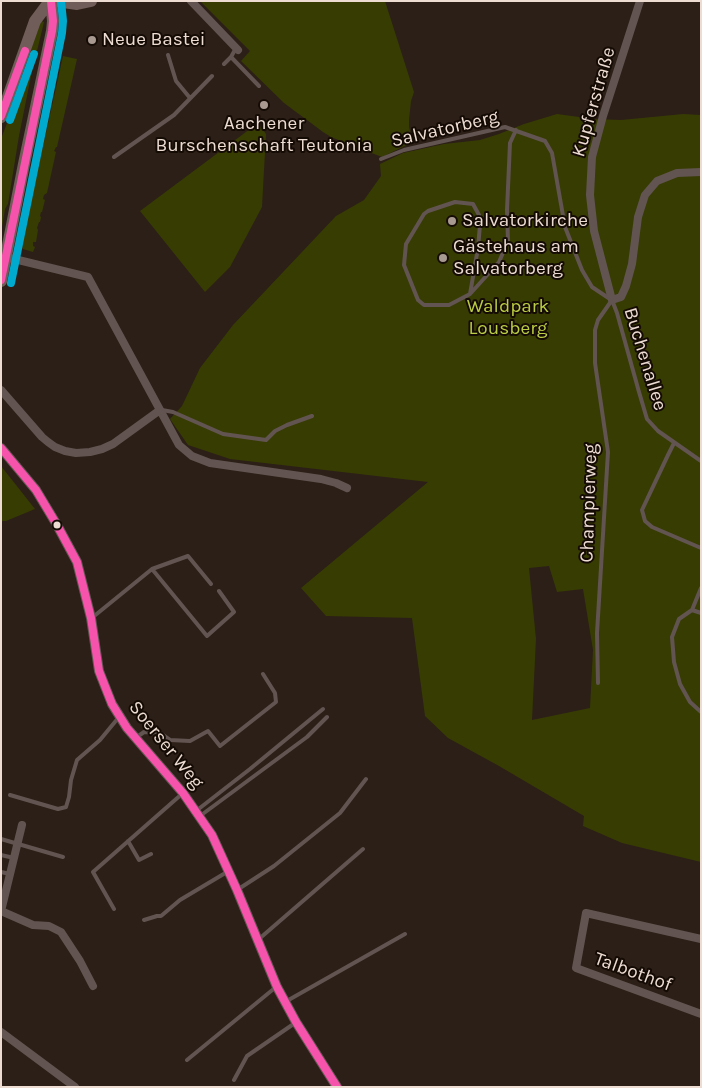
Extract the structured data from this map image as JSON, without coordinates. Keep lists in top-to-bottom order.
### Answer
{
  "streets": {
    "street": ["Kupferstraße", "Soerser Weg", "Talbothof"],
    "lane": ["Salvatorberg", "Buchenallee", "Champierweg"]
  },
  "crossings": [
    ["Kupferstraße", "Salvatorberg"],
    ["Kupferstraße", "Buchenallee"],
    ["Kupferstraße", "Champierweg"],
    ["Salvatorberg", "Buchenallee"],
    ["Salvatorberg", "Champierweg"],
    ["Buchenallee", "Champierweg"]
  ],
  "parks": ["Waldpark Lousberg"],
  "places": [
    "Neue Bastei",
    "Aachener Burschenschaft Teutonia",
    "Salvatorkirche",
    "Gästehaus am Salvatorberg"
  ]
}
